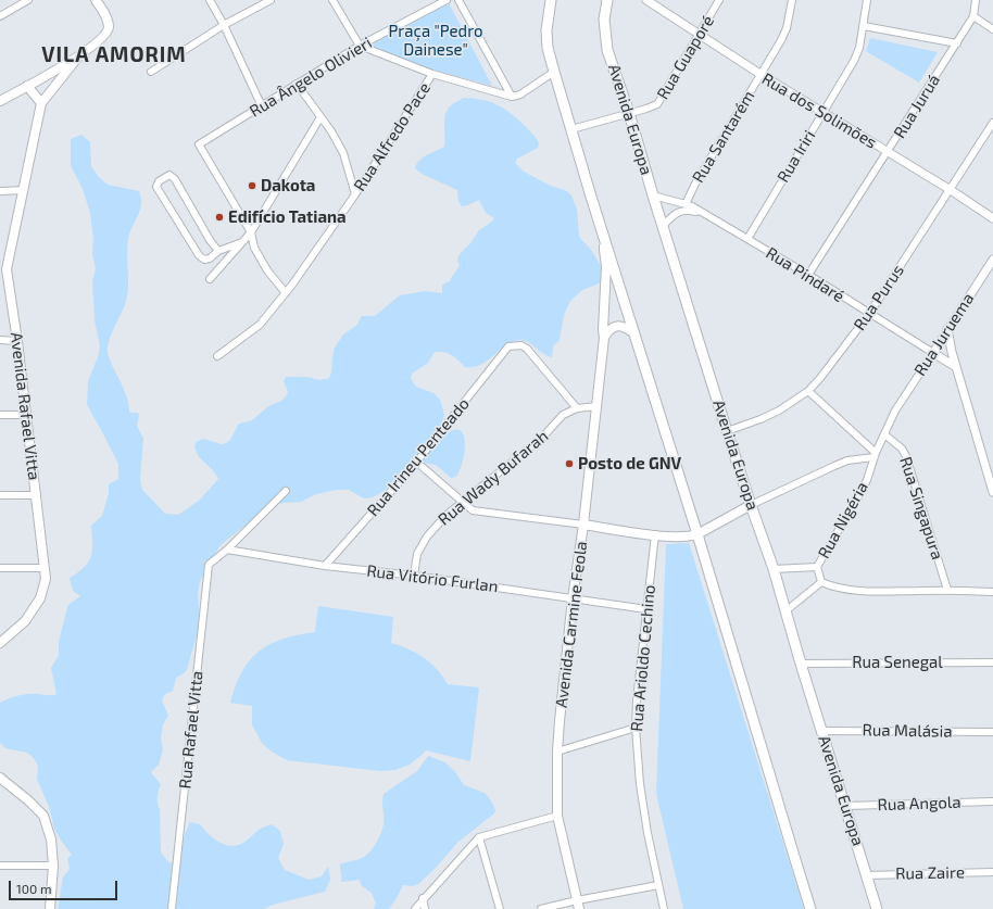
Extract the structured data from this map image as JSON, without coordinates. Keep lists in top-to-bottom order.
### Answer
{
  "streets": {
    "main road": ["Avenida Europa", "Avenida Rafael Vitta", "Avenida Carmine Feola"],
    "street": [
      "Rua Guaporé",
      "Rua Ângelo Olivieri",
      "Rua Juruá",
      "Rua dos Solimões",
      "Rua Alfredo Pace",
      "Rua Santarém",
      "Rua Iriri",
      "Rua Pindaré",
      "Rua Purus",
      "Rua Juruema",
      "Rua Irineu Penteado",
      "Rua Wady Bufarah",
      "Rua Singapura",
      "Rua Nigéria",
      "Rua Vitório Furlan",
      "Rua Arioldo Cechino",
      "Rua Senegal",
      "Rua Rafael Vitta",
      "Rua Malásia",
      "Rua Angola",
      "Rua Zaire"
    ]
  },
  "crossings": [
    ["Rua Guaporé", "Rua dos Solimões"],
    ["Rua Guaporé", "Avenida Europa"],
    ["Rua Juruá", "Rua dos Solimões"],
    ["Rua Juruá", "Rua Pindaré"],
    ["Rua dos Solimões", "Rua Santarém"],
    ["Rua dos Solimões", "Rua Iriri"],
    ["Rua dos Solimões", "Rua Purus"],
    ["Avenida Europa", "Rua Pindaré"],
    ["Avenida Europa", "Rua Purus"],
    ["Avenida Europa", "Rua Senegal"],
    ["Avenida Europa", "Rua Malásia"],
    ["Avenida Europa", "Rua Angola"],
    ["Avenida Europa", "Rua Zaire"],
    ["Rua Santarém", "Rua Pindaré"],
    ["Rua Iriri", "Rua Pindaré"],
    ["Rua Pindaré", "Rua Purus"],
    ["Rua Pindaré", "Rua Juruema"],
    ["Rua Juruema", "Rua Singapura"],
    ["Rua Juruema", "Rua Nigéria"],
    ["Rua Irineu Penteado", "Rua Wady Bufarah"],
    ["Rua Irineu Penteado", "Rua Vitório Furlan"],
    ["Rua Wady Bufarah", "Rua Vitório Furlan"],
    ["Rua Wady Bufarah", "Avenida Carmine Feola"],
    ["Rua Singapura", "Rua Nigéria"],
    ["Rua Vitório Furlan", "Avenida Carmine Feola"],
    ["Rua Vitório Furlan", "Rua Arioldo Cechino"],
    ["Rua Vitório Furlan", "Rua Rafael Vitta"]
  ],
  "districts": ["VILA AMORIM"],
  "parks": ["Praça \"Pedro Dainese\""],
  "places": ["Dakota", "Edifício Tatiana", "Posto de GNV"],
  "scale_bar": "100 m"
}
